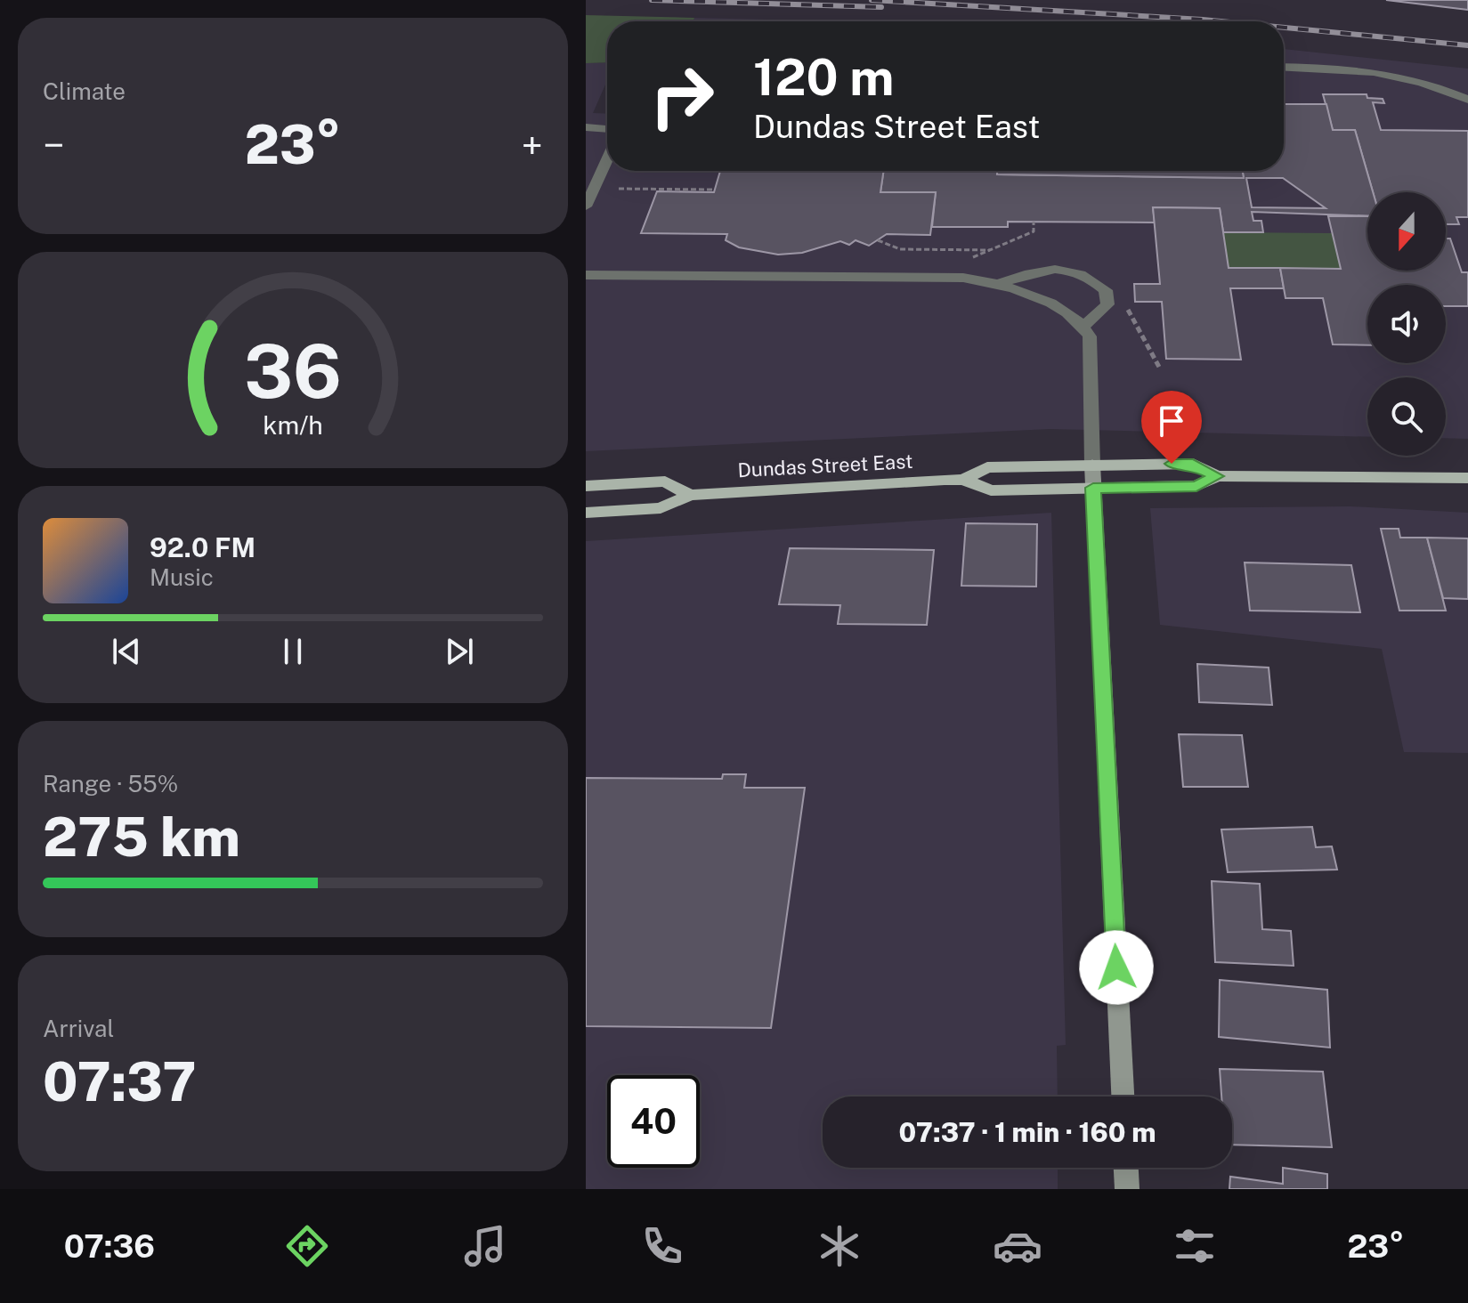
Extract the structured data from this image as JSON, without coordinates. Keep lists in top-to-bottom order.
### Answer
{
  "streets": {
    "main road": ["Dundas Street East"]
  },
  "north": "bottom",
  "page": {
    "tile": [
      "Climate",
      ["Range · 55%", "275 km"],
      ["Arrival", "07:37"]
    ],
    "turn": ["120 m", "Dundas Street East"],
    "heat": ["−", "23°", "+"],
    "song": ["92.0 FM", "Music"],
    "limit": "40",
    "trip": "07:37 · 1 min · 160 m",
    "tabs": ["07:36", "23°"],
    "gauge": ["36", "km/h"]
  }
}
